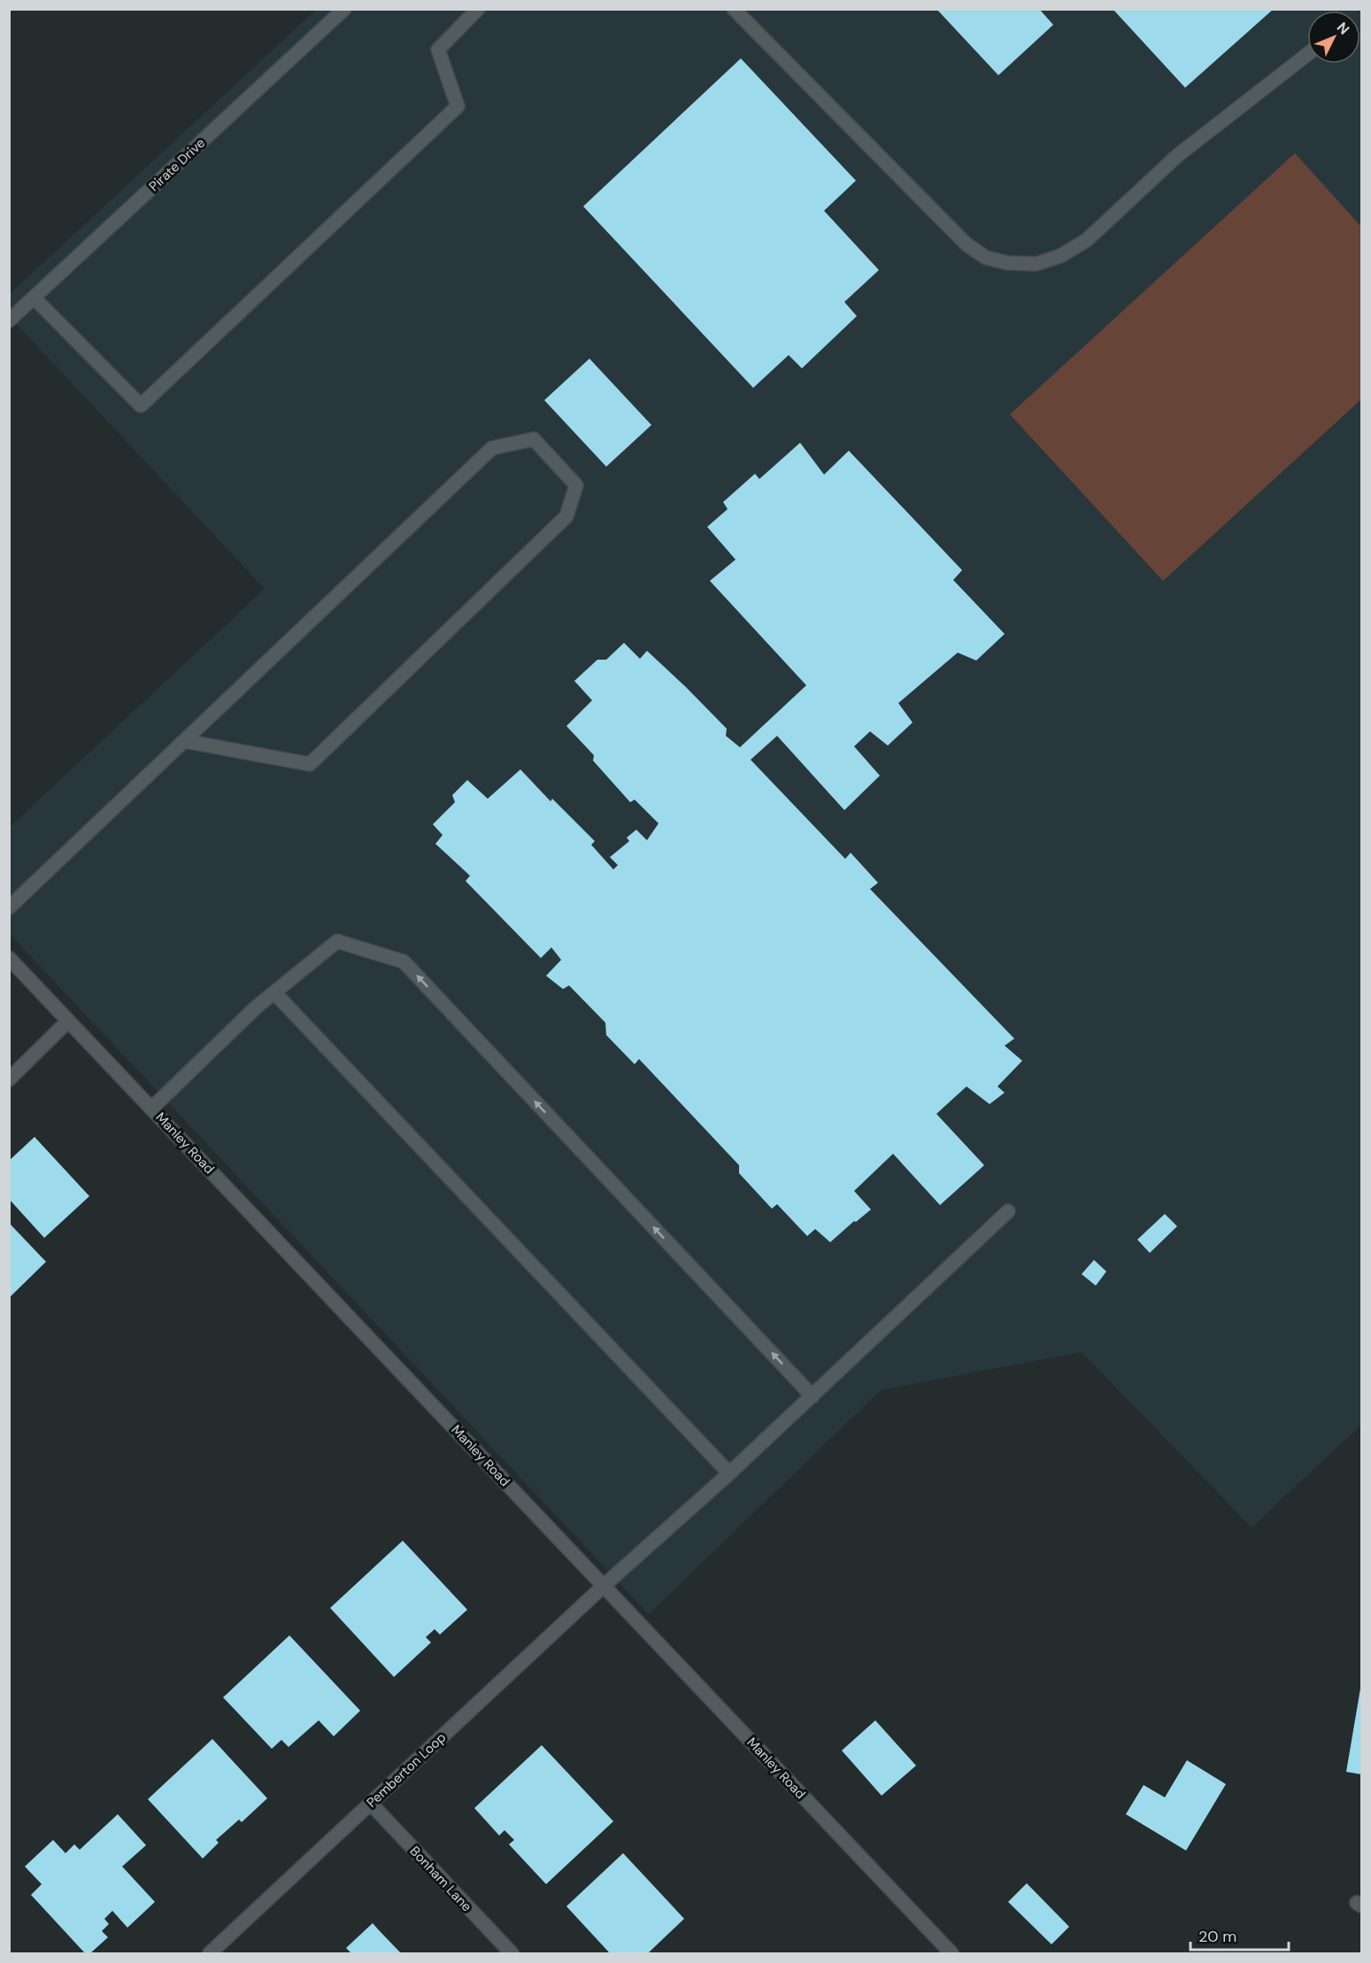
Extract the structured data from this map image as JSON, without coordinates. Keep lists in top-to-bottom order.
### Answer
{
  "streets": {
    "street": [
      "Pirate Drive",
      "Manley Road",
      "Pemberton Loop",
      "Bonham Lane"
    ]
  },
  "crossings": [
    ["Manley Road", "Pemberton Loop"],
    ["Pemberton Loop", "Bonham Lane"]
  ],
  "scale_bar": "20 m",
  "north": "top right"
}
